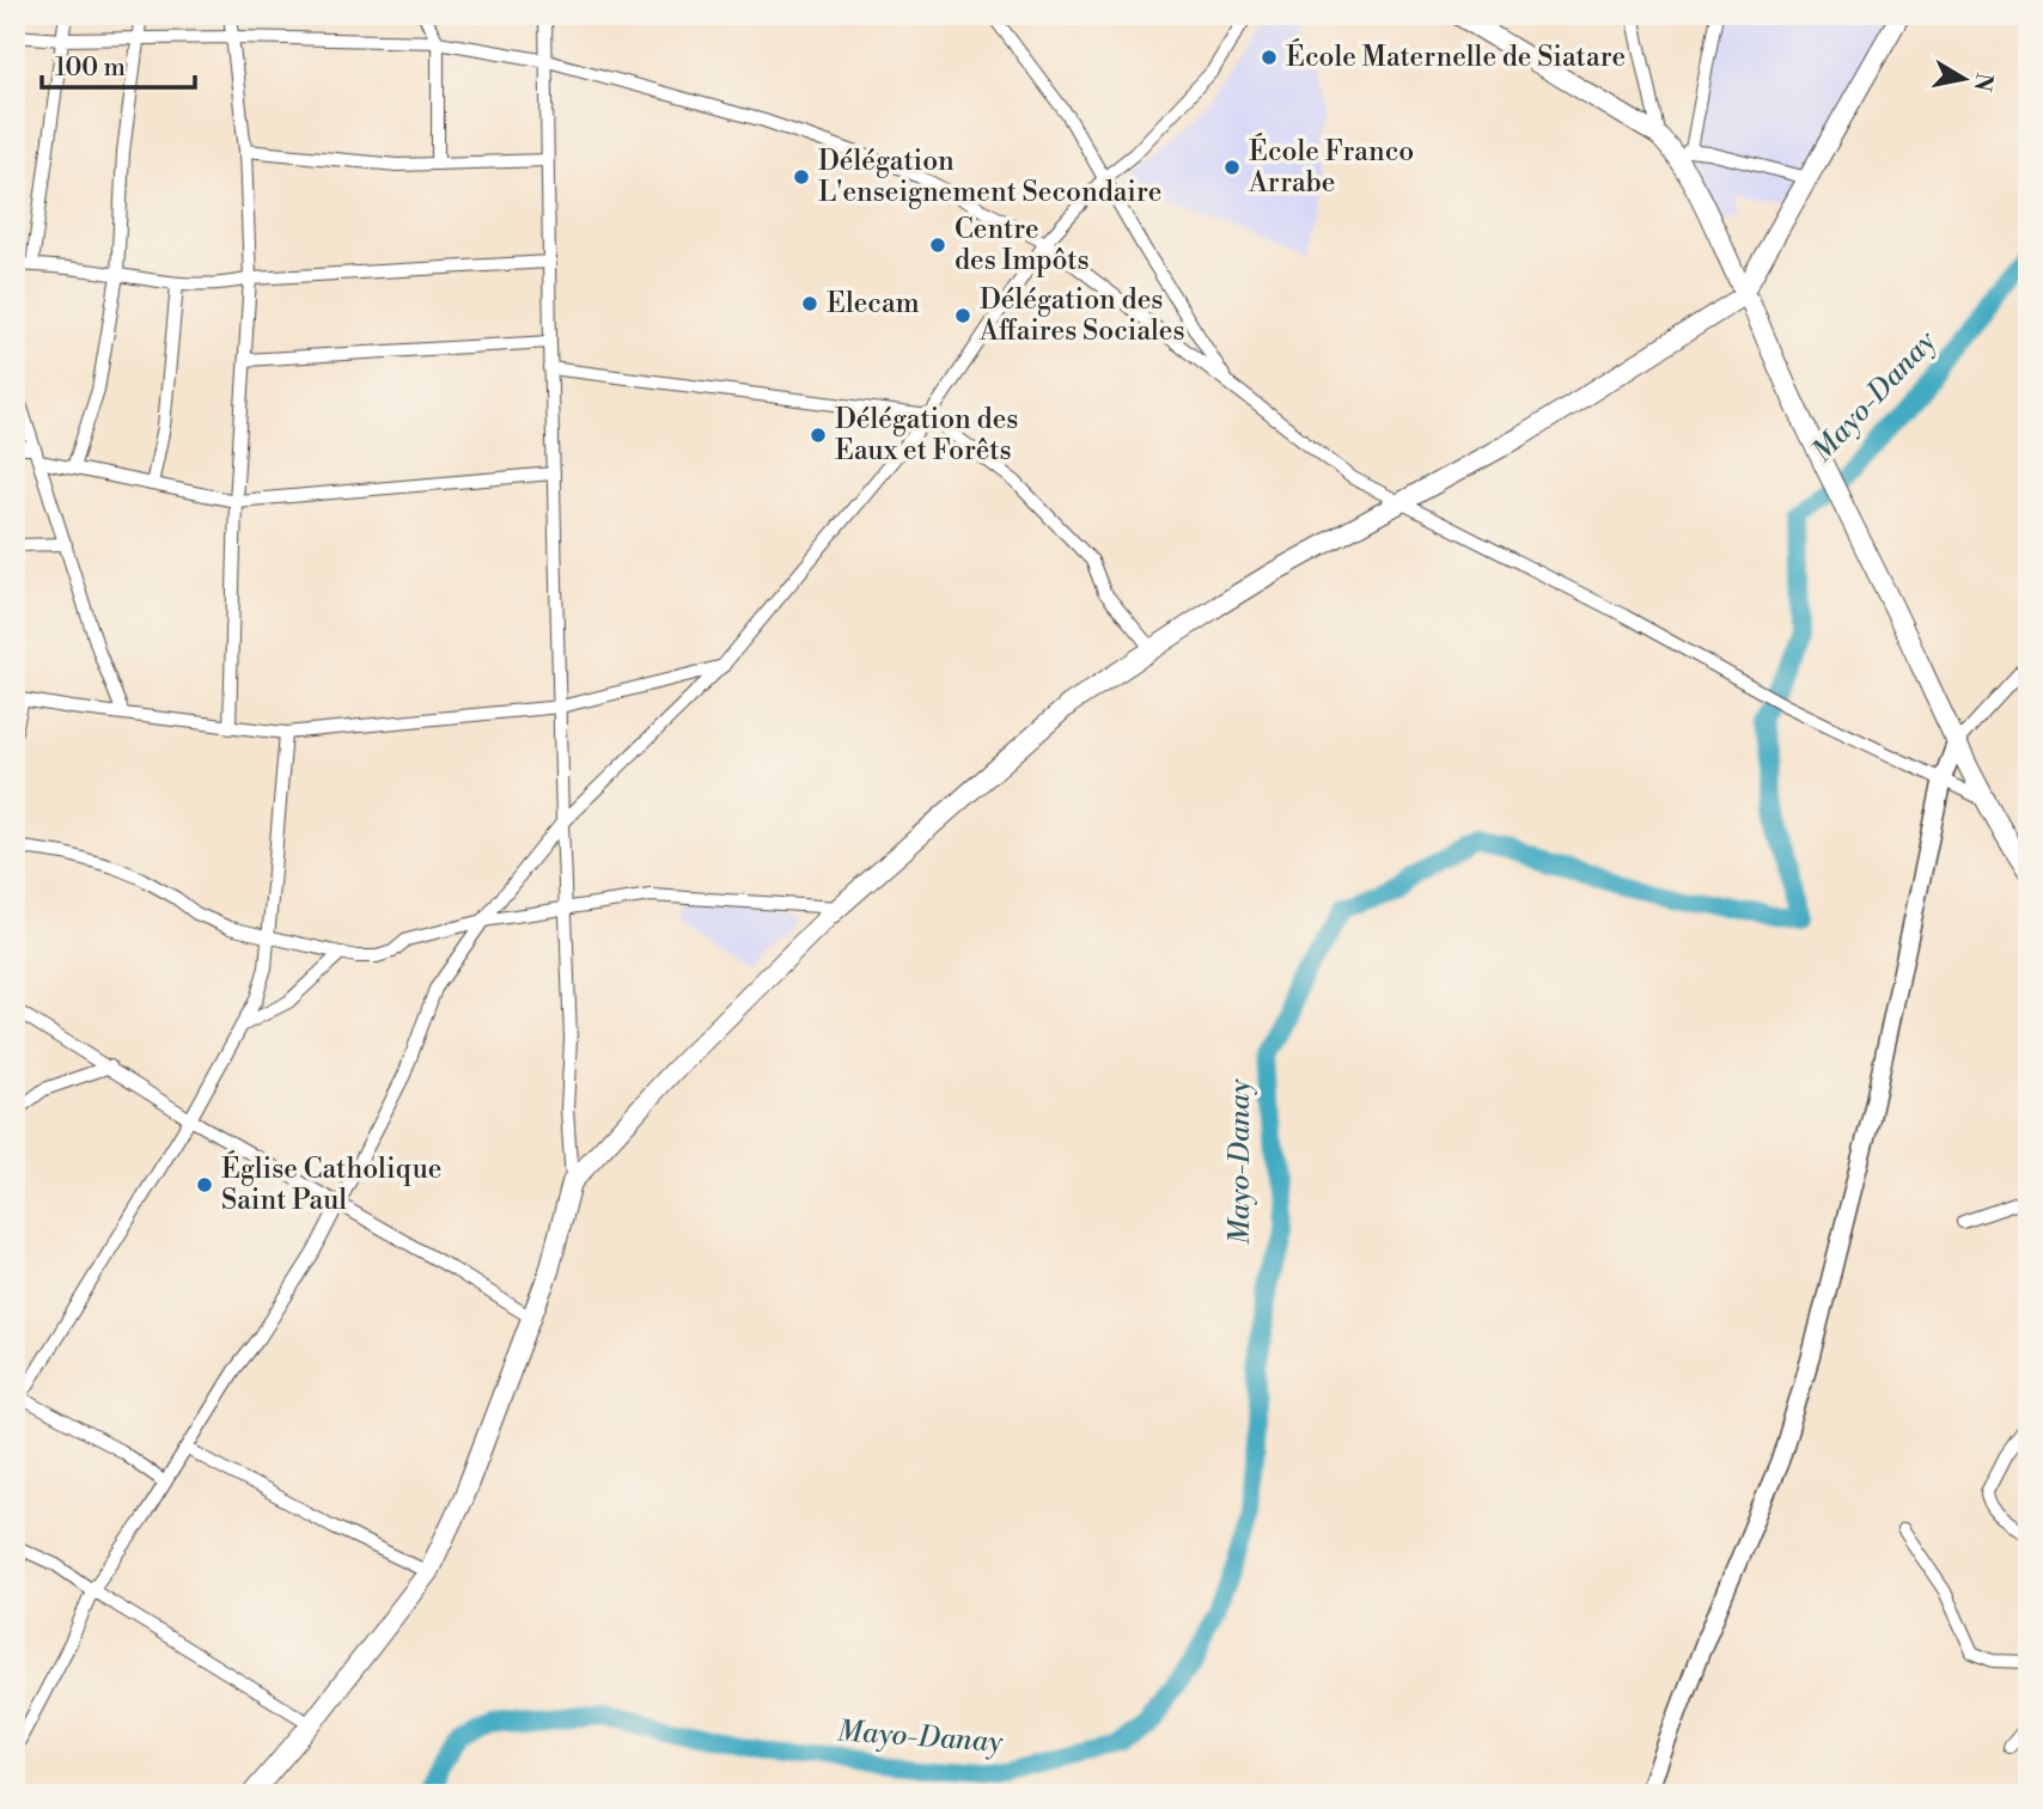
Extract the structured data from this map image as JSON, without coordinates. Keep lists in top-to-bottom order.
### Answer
{
  "water": ["Mayo-Danay"],
  "places": [
    "École Maternelle de Siatare",
    "École Franco Arrabe",
    "Délégation L'enseignement Secondaire",
    "Centre des Impôts",
    "Elecam",
    "Délégation des Affaires Sociales",
    "Délégation des Eaux et Forêts",
    "Église Catholique Saint Paul"
  ],
  "scale_bar": "100 m",
  "north": "right"
}
